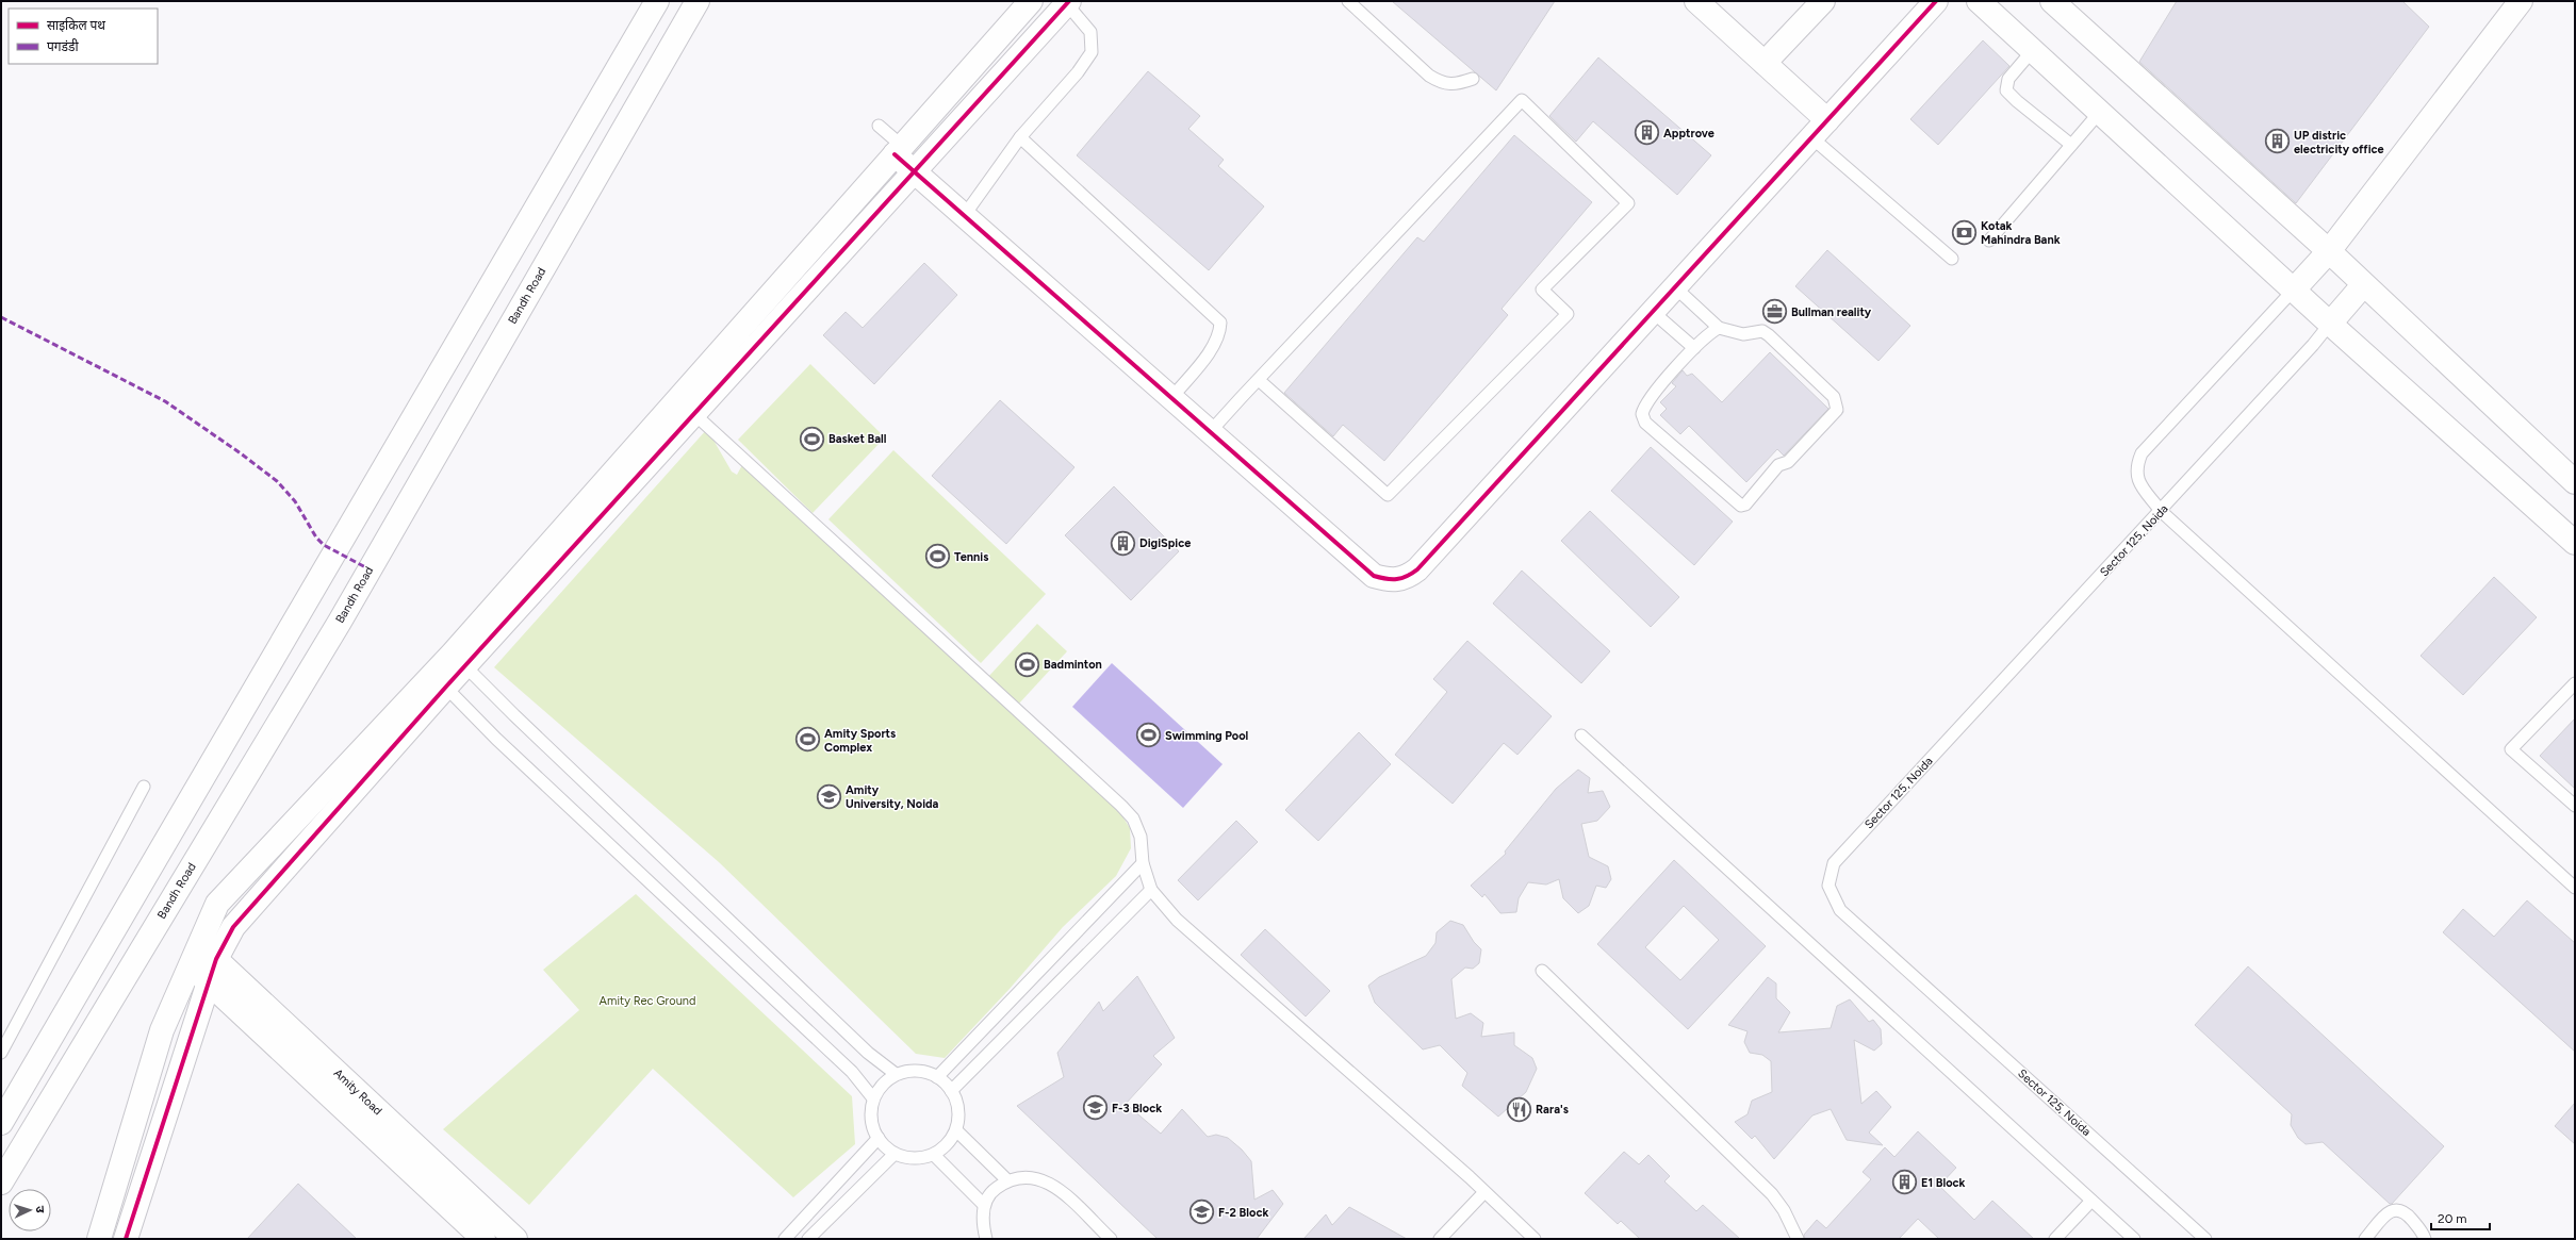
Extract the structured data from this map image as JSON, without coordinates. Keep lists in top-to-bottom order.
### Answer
{
  "streets": {
    "street": ["Bandh Road", "Amity Road"],
    "lane": ["Sector 125, Noida"]
  },
  "parks": ["Amity Rec Ground"],
  "places": {
    "building": [
      "Apptrove",
      "UP distric electricity office",
      "DigiSpice",
      "E1 Block"
    ],
    "bank": ["Kotak Mahindra Bank"],
    "office": ["Bullman reality"],
    "sports": [
      "Basket Ball",
      "Tennis",
      "Badminton",
      "Swimming Pool",
      "Amity Sports Complex"
    ],
    "school or university": ["Amity University, Noida", "F-3 Block", "F-2 Block"],
    "restaurant": ["Rara's"]
  },
  "legend": ["साइकिल पथ", "पगडंडी"],
  "scale_bar": "20 m",
  "north": "right"
}
